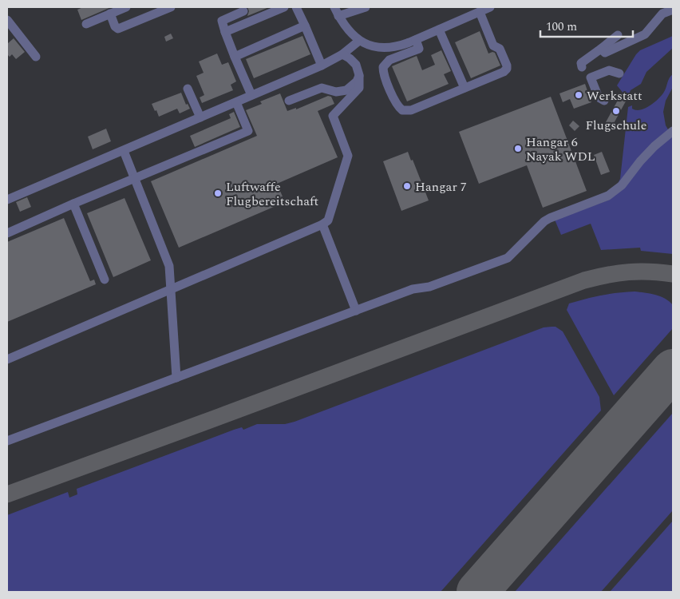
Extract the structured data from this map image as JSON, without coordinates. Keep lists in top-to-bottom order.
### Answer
{
  "places": [
    "Werkstatt",
    "Flugschule",
    "Hangar 6 Nayak WDL",
    "Hangar 7",
    "Luftwaffe Flugbereitschaft"
  ],
  "scale_bar": "100 m"
}
